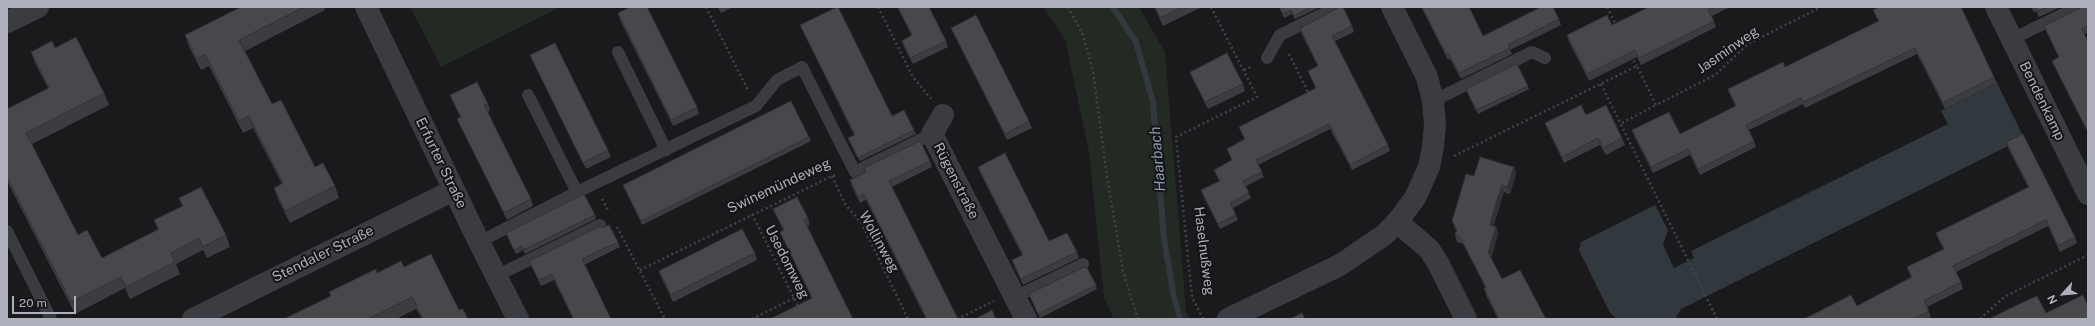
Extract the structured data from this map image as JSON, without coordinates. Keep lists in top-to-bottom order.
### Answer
{
  "streets": {
    "street": [
      "Bendenkamp",
      "Erfurter Straße",
      "Rügenstraße",
      "Stendaler Straße"
    ],
    "path": [
      "Jasminweg",
      "Swinemündeweg",
      "Wollinweg",
      "Haselnußweg",
      "Usedomweg"
    ]
  },
  "crossings": [
    ["Erfurter Straße", "Stendaler Straße"],
    ["Swinemündeweg", "Wollinweg"],
    ["Swinemündeweg", "Usedomweg"]
  ],
  "water": ["Haarbach"],
  "scale_bar": "20 m",
  "north": "bottom left"
}
